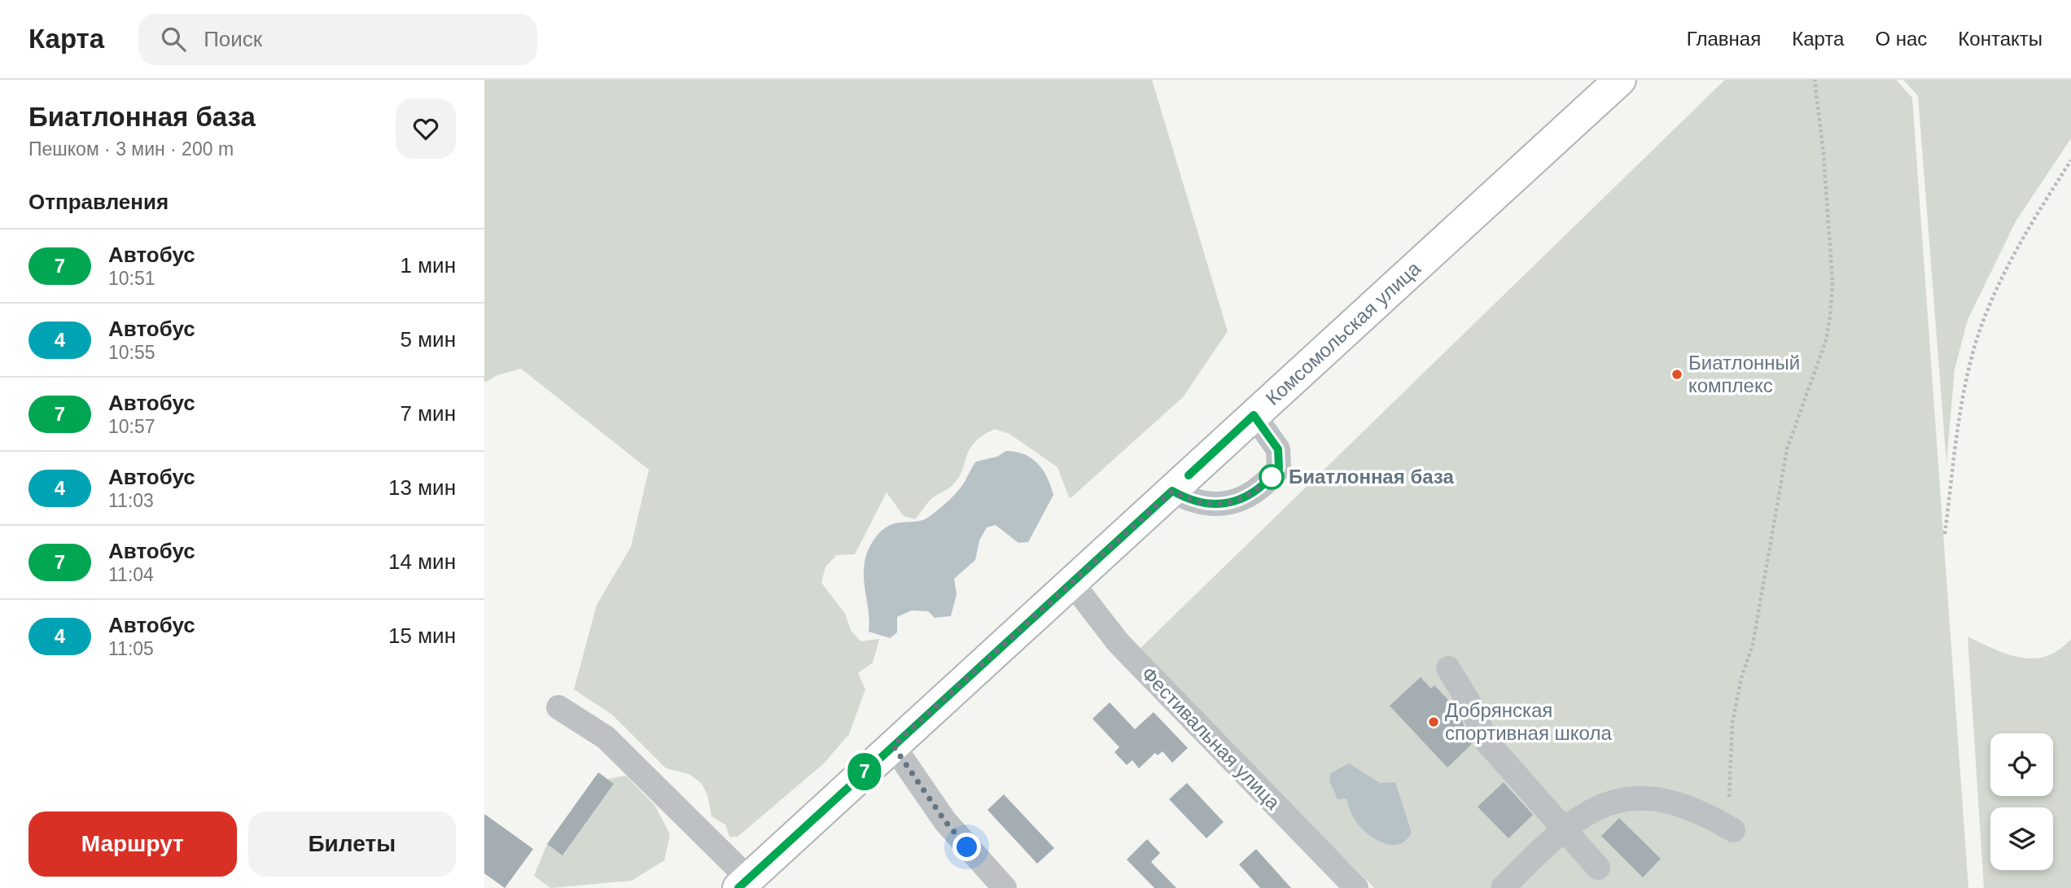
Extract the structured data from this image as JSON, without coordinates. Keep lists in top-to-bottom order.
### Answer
{
  "streets": {
    "main road": ["Комсомольская улица"],
    "street": ["Фестивальная улица"]
  },
  "crossings": [
    ["Комсомольская улица", "Фестивальная улица"]
  ],
  "places": ["Биатлонный комплекс", "Биатлонная база", "Добрянская спортивная школа"],
  "lines": ["bus line 7"],
  "page": {
    "header": "Карта",
    "search": "Поиск",
    "nav": [
      "Главная",
      "Карта",
      "О нас",
      "Контакты"
    ],
    "heading": [
      ["Биатлонная база", "Пешком · 3 мин · 200 m"],
      "Отправления"
    ],
    "on_map": "7",
    "list": [
      {
        "mark": "7",
        "name": "Автобус",
        "note": "10:51",
        "value": "1 мин"
      },
      {
        "mark": "4",
        "name": "Автобус",
        "note": "10:55",
        "value": "5 мин"
      },
      {
        "mark": "7",
        "name": "Автобус",
        "note": "10:57",
        "value": "7 мин"
      },
      {
        "mark": "4",
        "name": "Автобус",
        "note": "11:03",
        "value": "13 мин"
      },
      {
        "mark": "7",
        "name": "Автобус",
        "note": "11:04",
        "value": "14 мин"
      },
      {
        "mark": "4",
        "name": "Автобус",
        "note": "11:05",
        "value": "15 мин"
      }
    ],
    "buttons": ["Маршрут", "Билеты"]
  }
}
